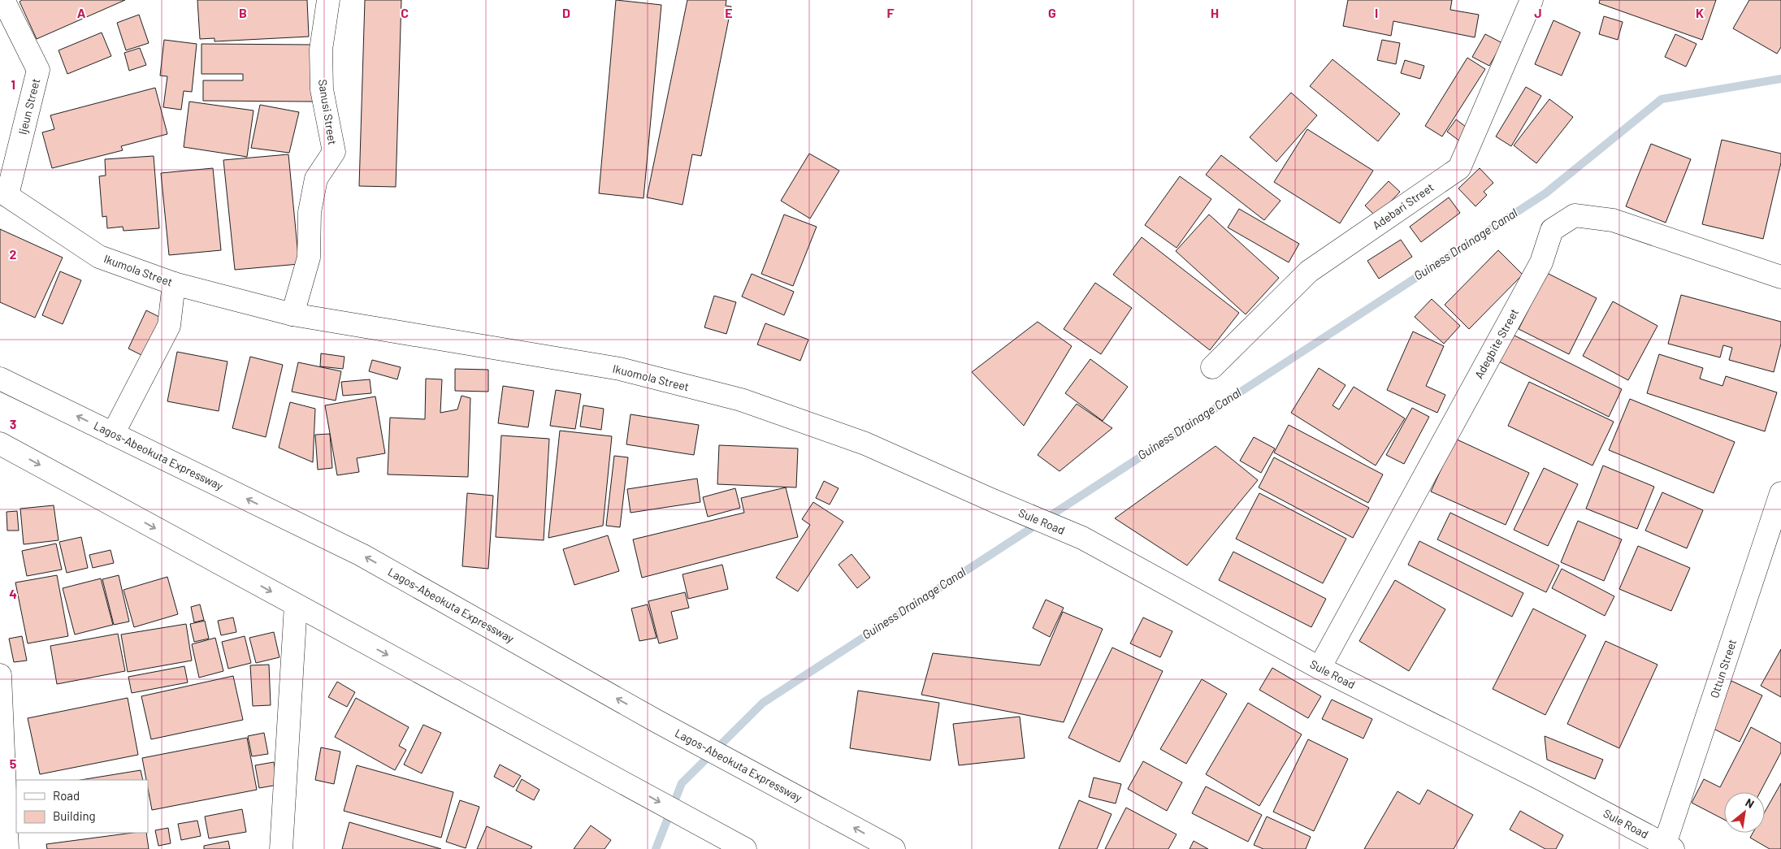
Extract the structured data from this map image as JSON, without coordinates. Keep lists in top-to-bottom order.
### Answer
{
  "streets": {
    "main road": [
      "Ijeun Street",
      "Sanusi Street",
      "Adebari Street",
      "Ikumola Street",
      "Adegbite Street",
      "Ikuomola Street",
      "Lagos-Abeokuta Expressway",
      "Sule Road",
      "Ottun Street"
    ]
  },
  "crossings": [
    ["Ijeun Street", "Ikumola Street"],
    ["Sanusi Street", "Ikumola Street"],
    ["Sanusi Street", "Ikuomola Street"],
    ["Ikumola Street", "Ikuomola Street"],
    ["Adegbite Street", "Sule Road"],
    ["Ikuomola Street", "Sule Road"],
    ["Sule Road", "Ottun Street"]
  ],
  "water": ["Guiness Drainage Canal"],
  "legend": ["Road", "Building"],
  "north": "top right",
  "grid": {
    "columns": [
      "A",
      "B",
      "C",
      "D",
      "E",
      "F",
      "G",
      "H",
      "I",
      "J",
      "K"
    ],
    "rows": [
      "1",
      "2",
      "3",
      "4",
      "5"
    ]
  }
}
